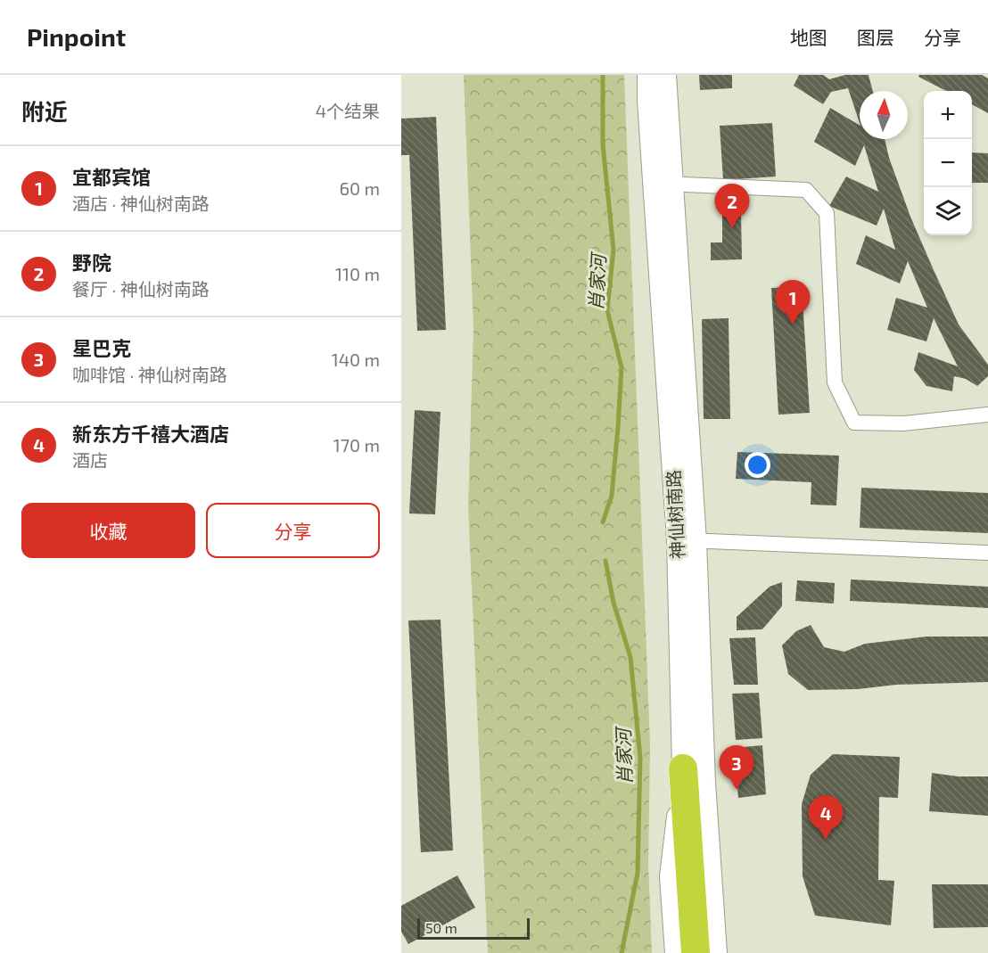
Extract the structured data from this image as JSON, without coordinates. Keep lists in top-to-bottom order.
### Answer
{
  "streets": {
    "main road": ["神仙树南路"]
  },
  "water": ["肖家河"],
  "scale_bar": "50 m",
  "north": "top",
  "page": {
    "header": "Pinpoint",
    "nav": ["地图", "图层", "分享"],
    "heading": ["附近", "4个结果"],
    "map_buttons": ["+", "−"],
    "list": [
      {
        "mark": "1",
        "name": "宜都宾馆",
        "note": "酒店 · 神仙树南路",
        "value": "60 m"
      },
      {
        "mark": "2",
        "name": "野院",
        "note": "餐厅 · 神仙树南路",
        "value": "110 m"
      },
      {
        "mark": "3",
        "name": "星巴克",
        "note": "咖啡馆 · 神仙树南路",
        "value": "140 m"
      },
      {
        "mark": "4",
        "name": "新东方千禧大酒店",
        "note": "酒店",
        "value": "170 m"
      }
    ],
    "pins": [
      "2",
      "1",
      "3",
      "4"
    ],
    "buttons": ["收藏", "分享"],
    "scale": "50 m"
  }
}
